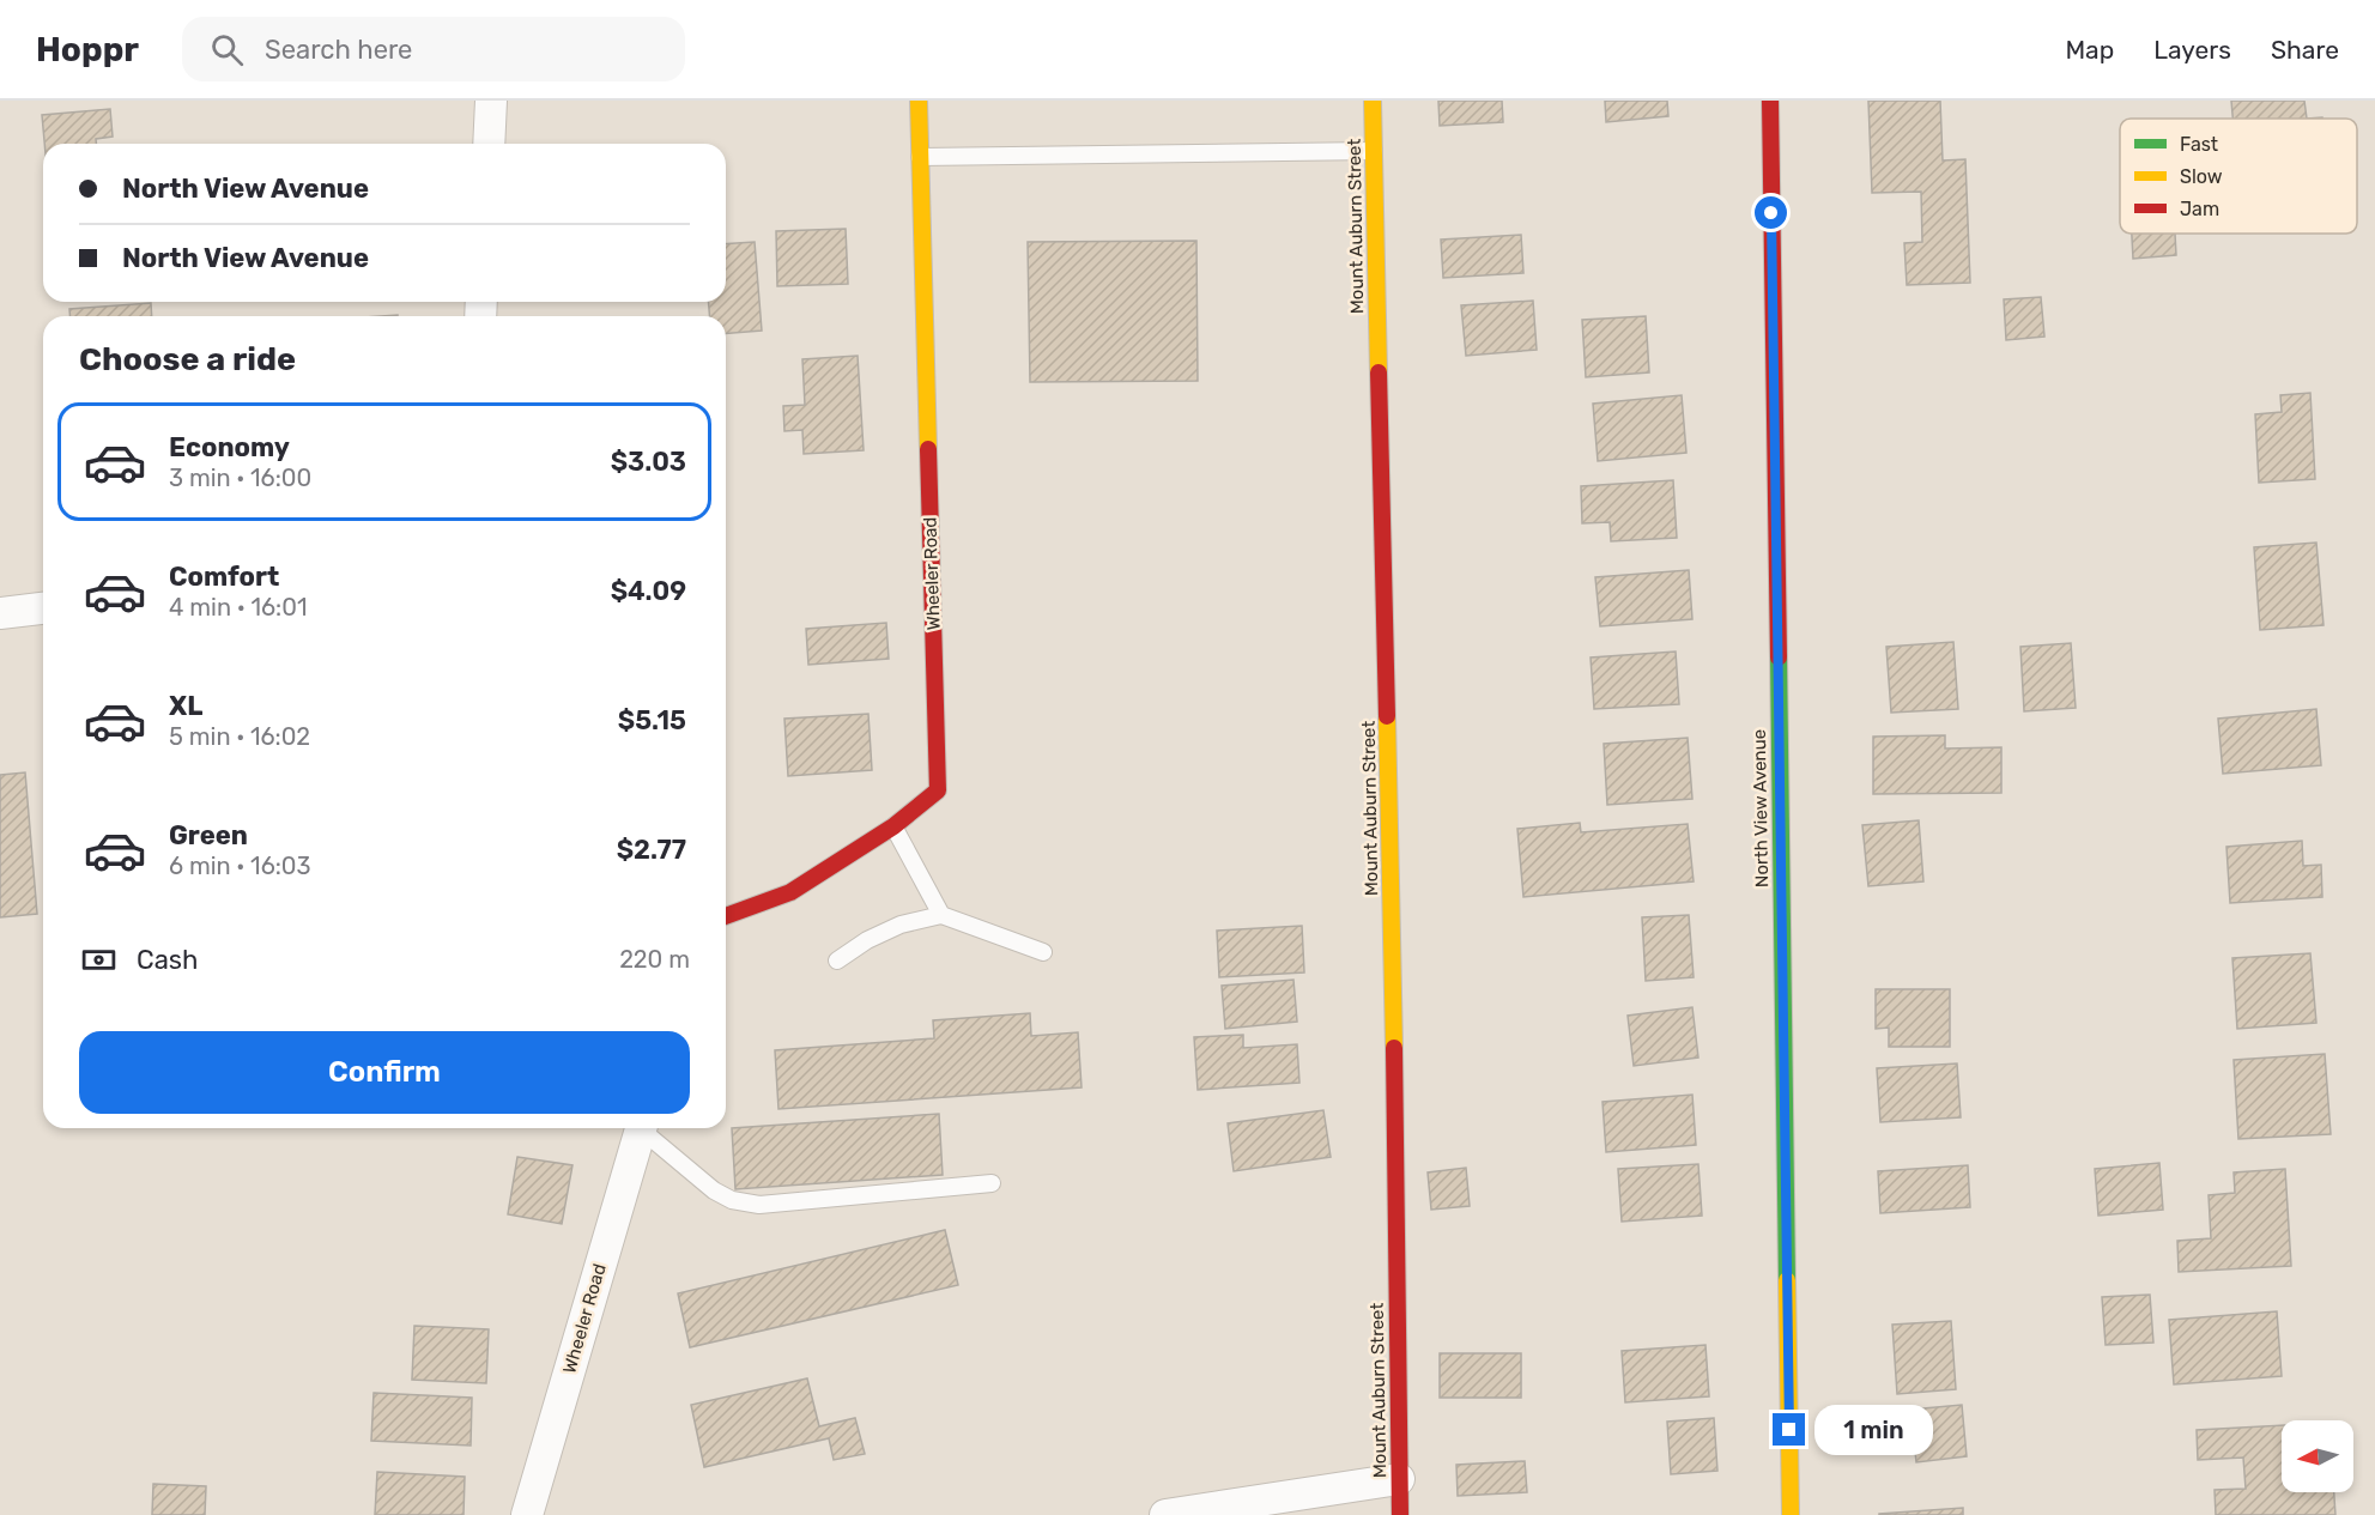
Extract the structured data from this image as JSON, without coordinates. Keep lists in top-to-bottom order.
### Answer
{
  "streets": {
    "street": ["Mount Auburn Street", "Wheeler Road", "North View Avenue"]
  },
  "legend": ["Fast", "Slow", "Jam"],
  "north": "left",
  "page": {
    "header": "Hoppr",
    "search": "Search here",
    "nav": ["Map", "Layers", "Share"],
    "banner": ["North View Avenue", "North View Avenue"],
    "heading": "Choose a ride",
    "list": [
      {
        "name": "Economy",
        "note": "3 min · 16:00",
        "value": "$3.03"
      },
      {
        "name": "Comfort",
        "note": "4 min · 16:01",
        "value": "$4.09"
      },
      {
        "name": "XL",
        "note": "5 min · 16:02",
        "value": "$5.15"
      },
      {
        "name": "Green",
        "note": "6 min · 16:03",
        "value": "$2.77"
      }
    ],
    "pay": ["Cash", "220 m"],
    "buttons": "Confirm",
    "bubble": "1 min"
  }
}
